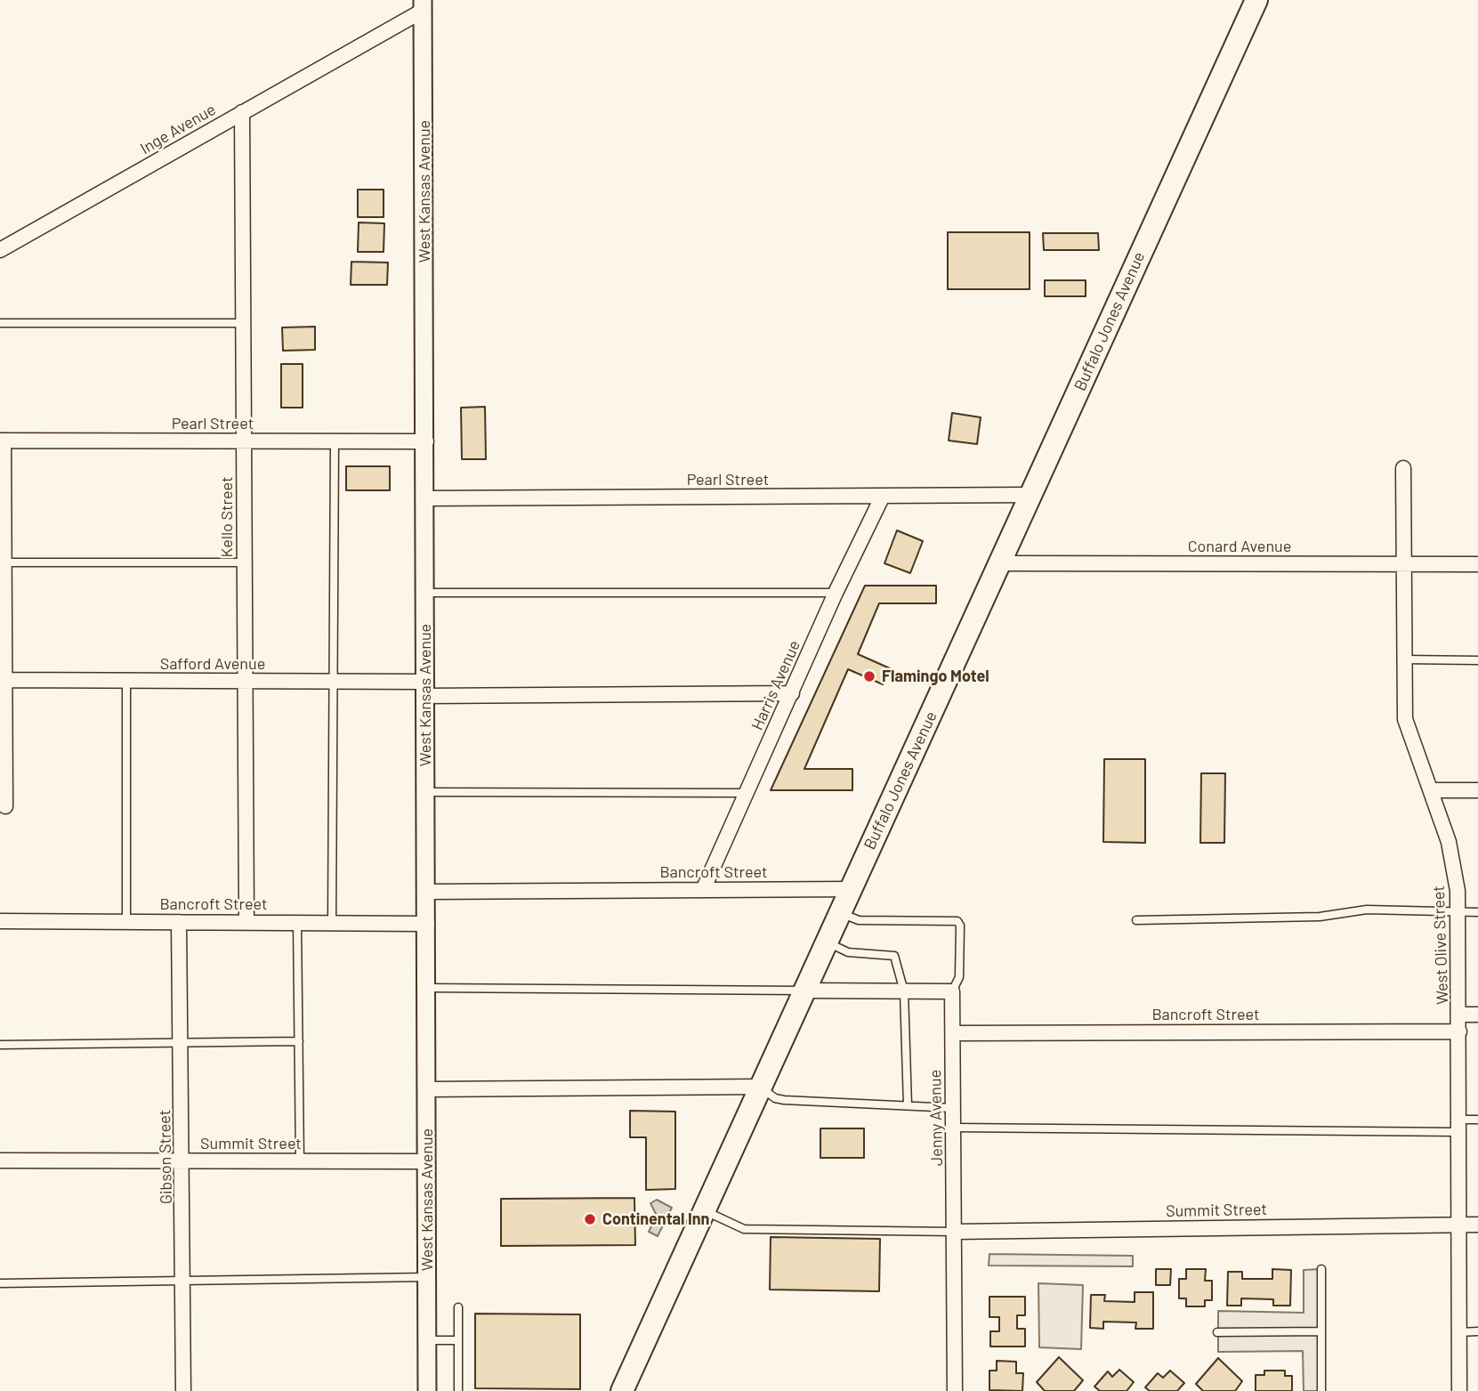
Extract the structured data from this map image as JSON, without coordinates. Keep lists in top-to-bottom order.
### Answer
{
  "streets": {
    "main road": ["Buffalo Jones Avenue"],
    "street": [
      "Inge Avenue",
      "West Kansas Avenue",
      "Pearl Street",
      "Kello Street",
      "Conard Avenue",
      "Safford Avenue",
      "Harris Avenue",
      "Bancroft Street",
      "West Olive Street",
      "Jenny Avenue",
      "Summit Street",
      "Gibson Street"
    ]
  },
  "crossings": [
    ["Inge Avenue", "West Kansas Avenue"],
    ["Inge Avenue", "Kello Street"],
    ["West Kansas Avenue", "Pearl Street"],
    ["West Kansas Avenue", "Safford Avenue"],
    ["West Kansas Avenue", "Bancroft Street"],
    ["West Kansas Avenue", "Summit Street"],
    ["Buffalo Jones Avenue", "Pearl Street"],
    ["Buffalo Jones Avenue", "Conard Avenue"],
    ["Buffalo Jones Avenue", "Bancroft Street"],
    ["Pearl Street", "Kello Street"],
    ["Pearl Street", "Harris Avenue"],
    ["Kello Street", "Safford Avenue"],
    ["Kello Street", "Bancroft Street"],
    ["Conard Avenue", "West Olive Street"],
    ["Safford Avenue", "Harris Avenue"],
    ["Harris Avenue", "Bancroft Street"],
    ["Bancroft Street", "West Olive Street"],
    ["Bancroft Street", "Jenny Avenue"],
    ["Bancroft Street", "Gibson Street"],
    ["West Olive Street", "Summit Street"],
    ["Jenny Avenue", "Summit Street"],
    ["Summit Street", "Gibson Street"]
  ],
  "places": ["Flamingo Motel", "Continental Inn"]
}
